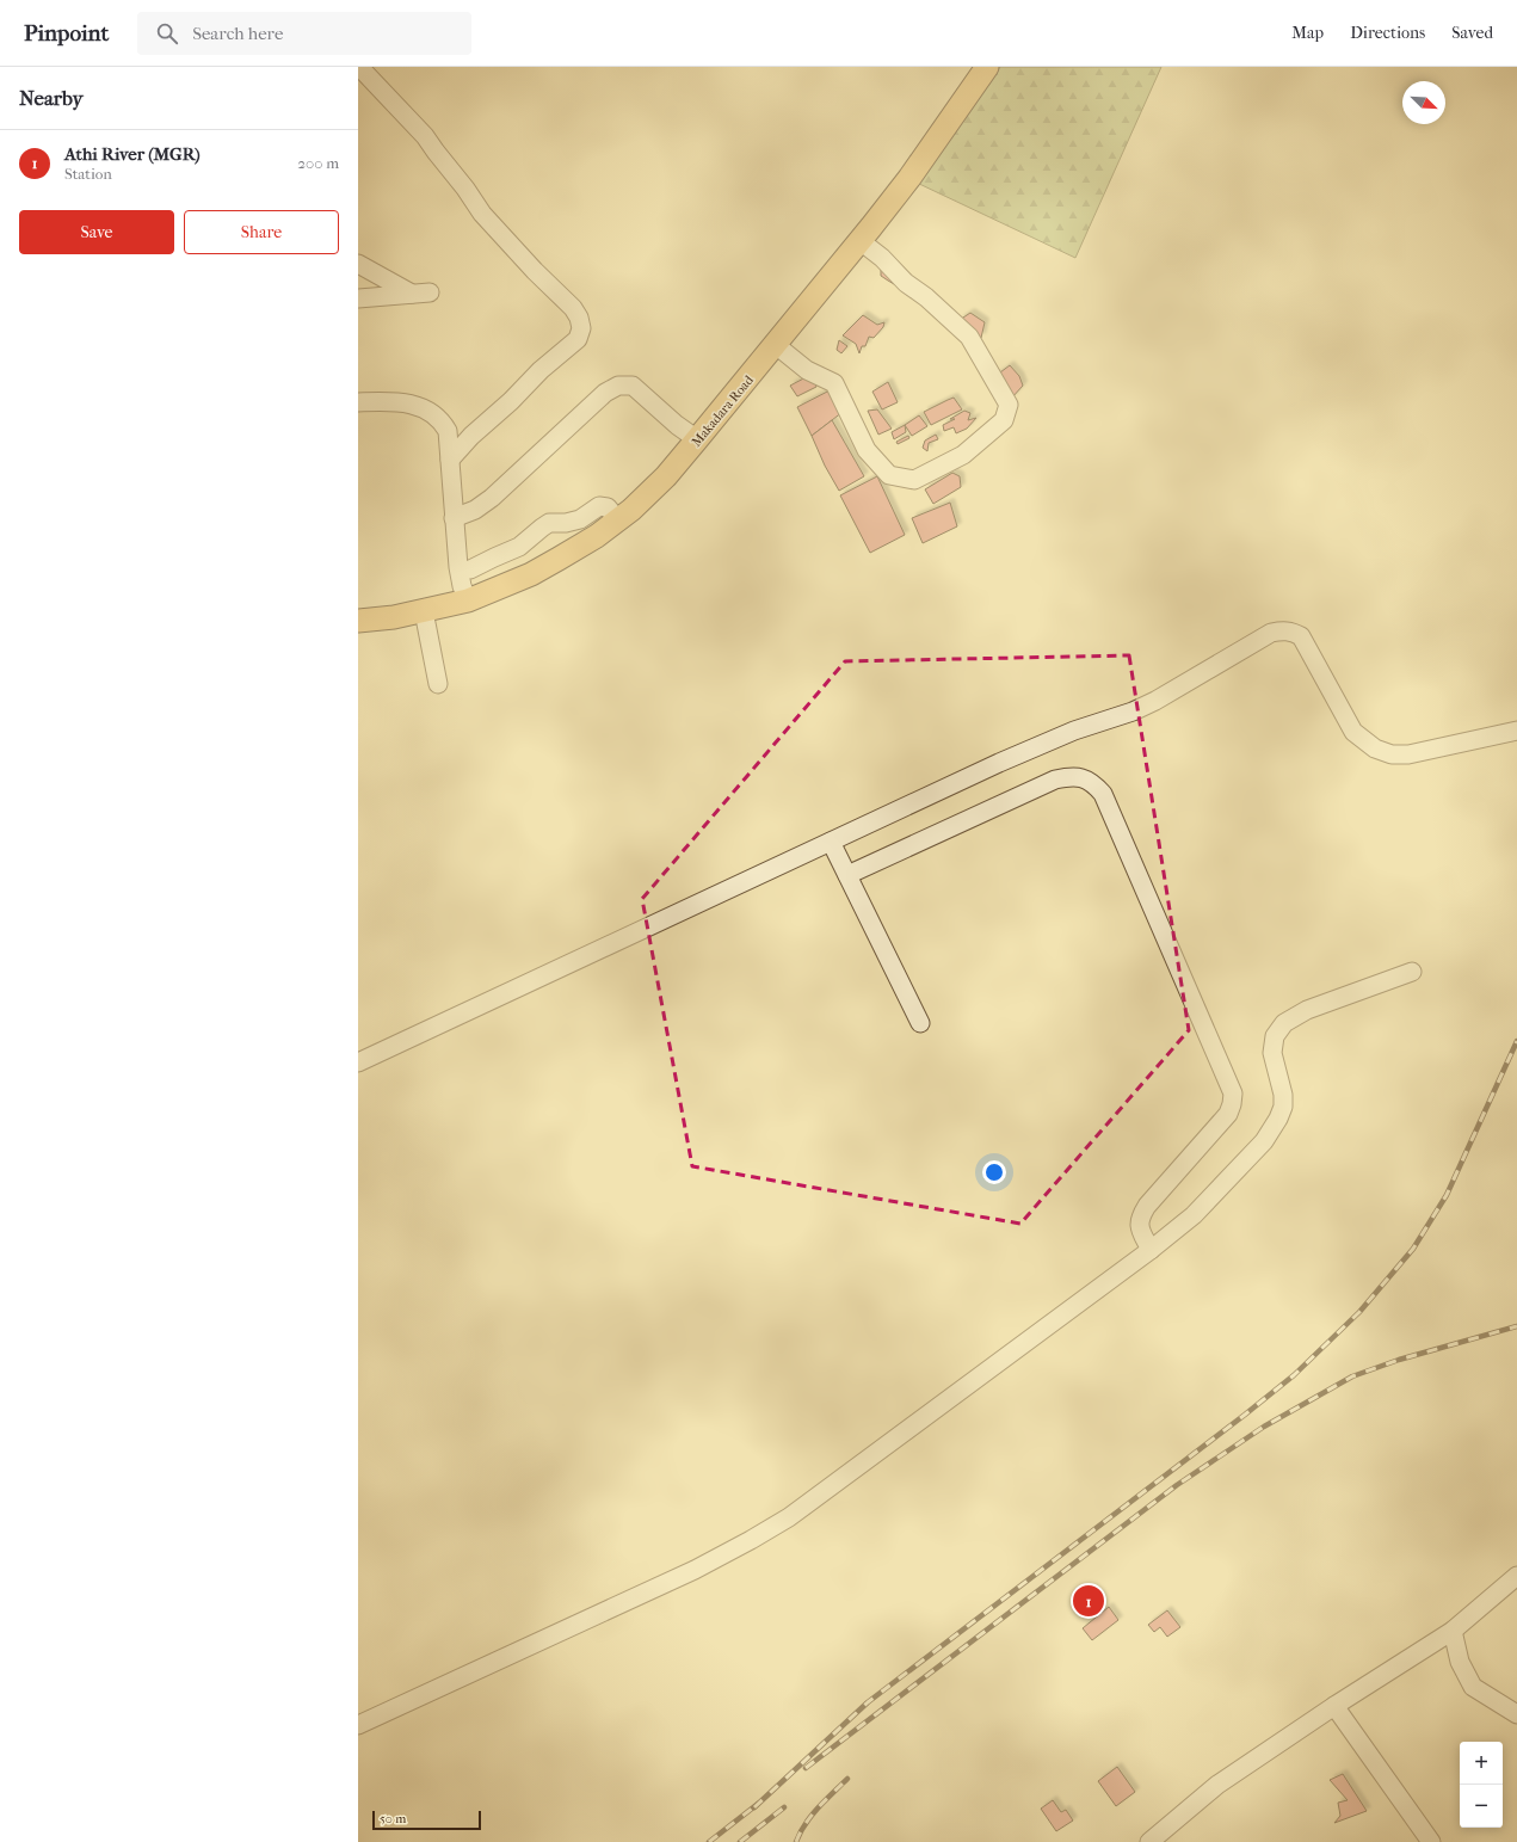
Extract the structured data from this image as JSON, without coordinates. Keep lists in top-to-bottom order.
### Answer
{
  "streets": {
    "main road": ["Makadara Road"]
  },
  "scale_bar": "50 m",
  "north": "bottom right",
  "page": {
    "header": "Pinpoint",
    "search": "Search here",
    "nav": ["Map", "Directions", "Saved"],
    "heading": "Nearby",
    "list": [
      {
        "mark": "1",
        "name": "Athi River (MGR)",
        "note": "Station",
        "value": "200 m"
      }
    ],
    "buttons": ["Save", "Share"],
    "pins": "1",
    "map_buttons": ["+", "−"],
    "scale": "50 m"
  }
}
